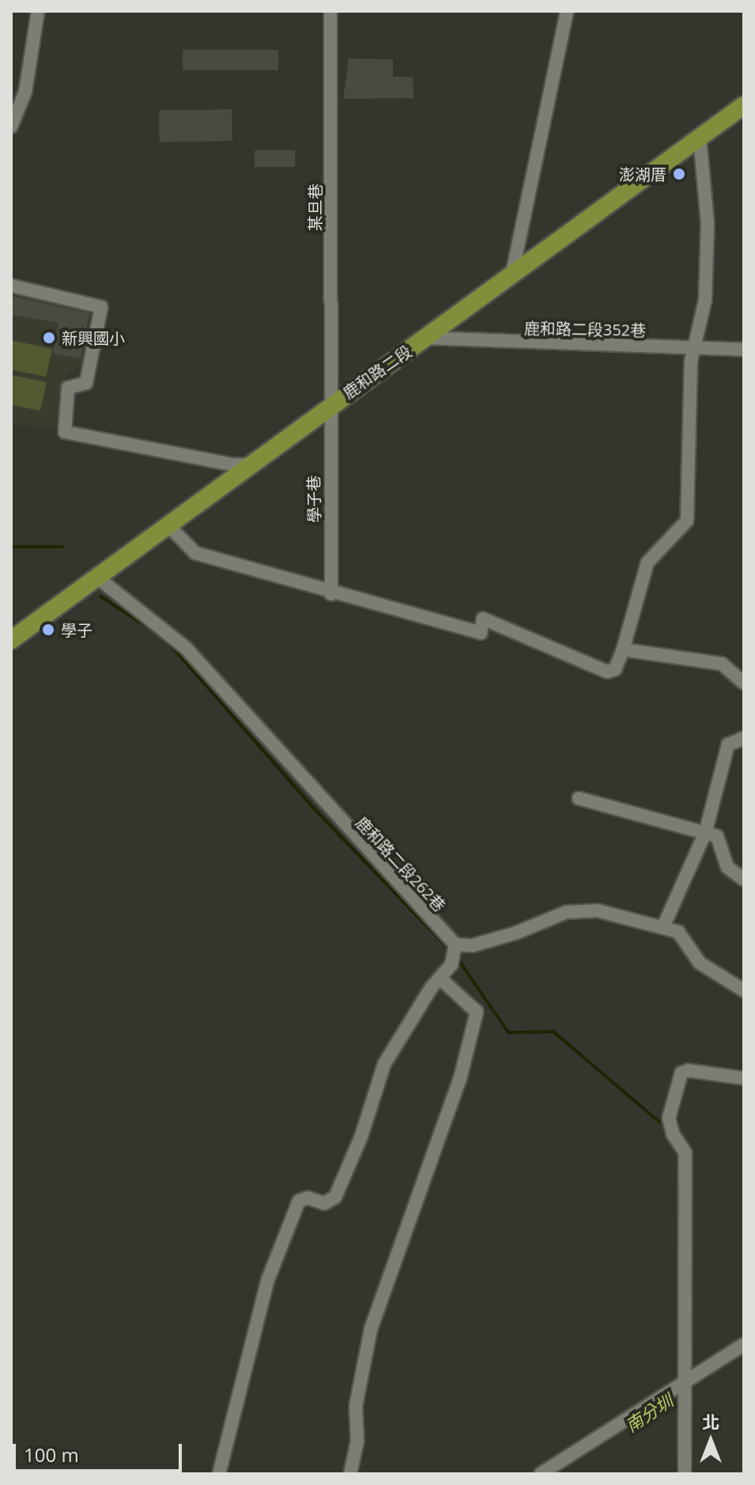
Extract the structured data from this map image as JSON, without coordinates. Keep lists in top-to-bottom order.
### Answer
{
  "streets": {
    "main road": ["鹿和路二段"],
    "street": [
      "某旦巷",
      "鹿和路二段352巷",
      "學子巷",
      "鹿和路二段262巷"
    ]
  },
  "crossings": [
    ["某旦巷", "鹿和路二段"],
    ["某旦巷", "學子巷"],
    ["鹿和路二段352巷", "鹿和路二段"],
    ["鹿和路二段", "學子巷"],
    ["鹿和路二段", "鹿和路二段262巷"]
  ],
  "water": ["南分圳"],
  "places": ["澎湖厝", "新興國小", "學子"],
  "scale_bar": "100 m",
  "north": "top"
}
